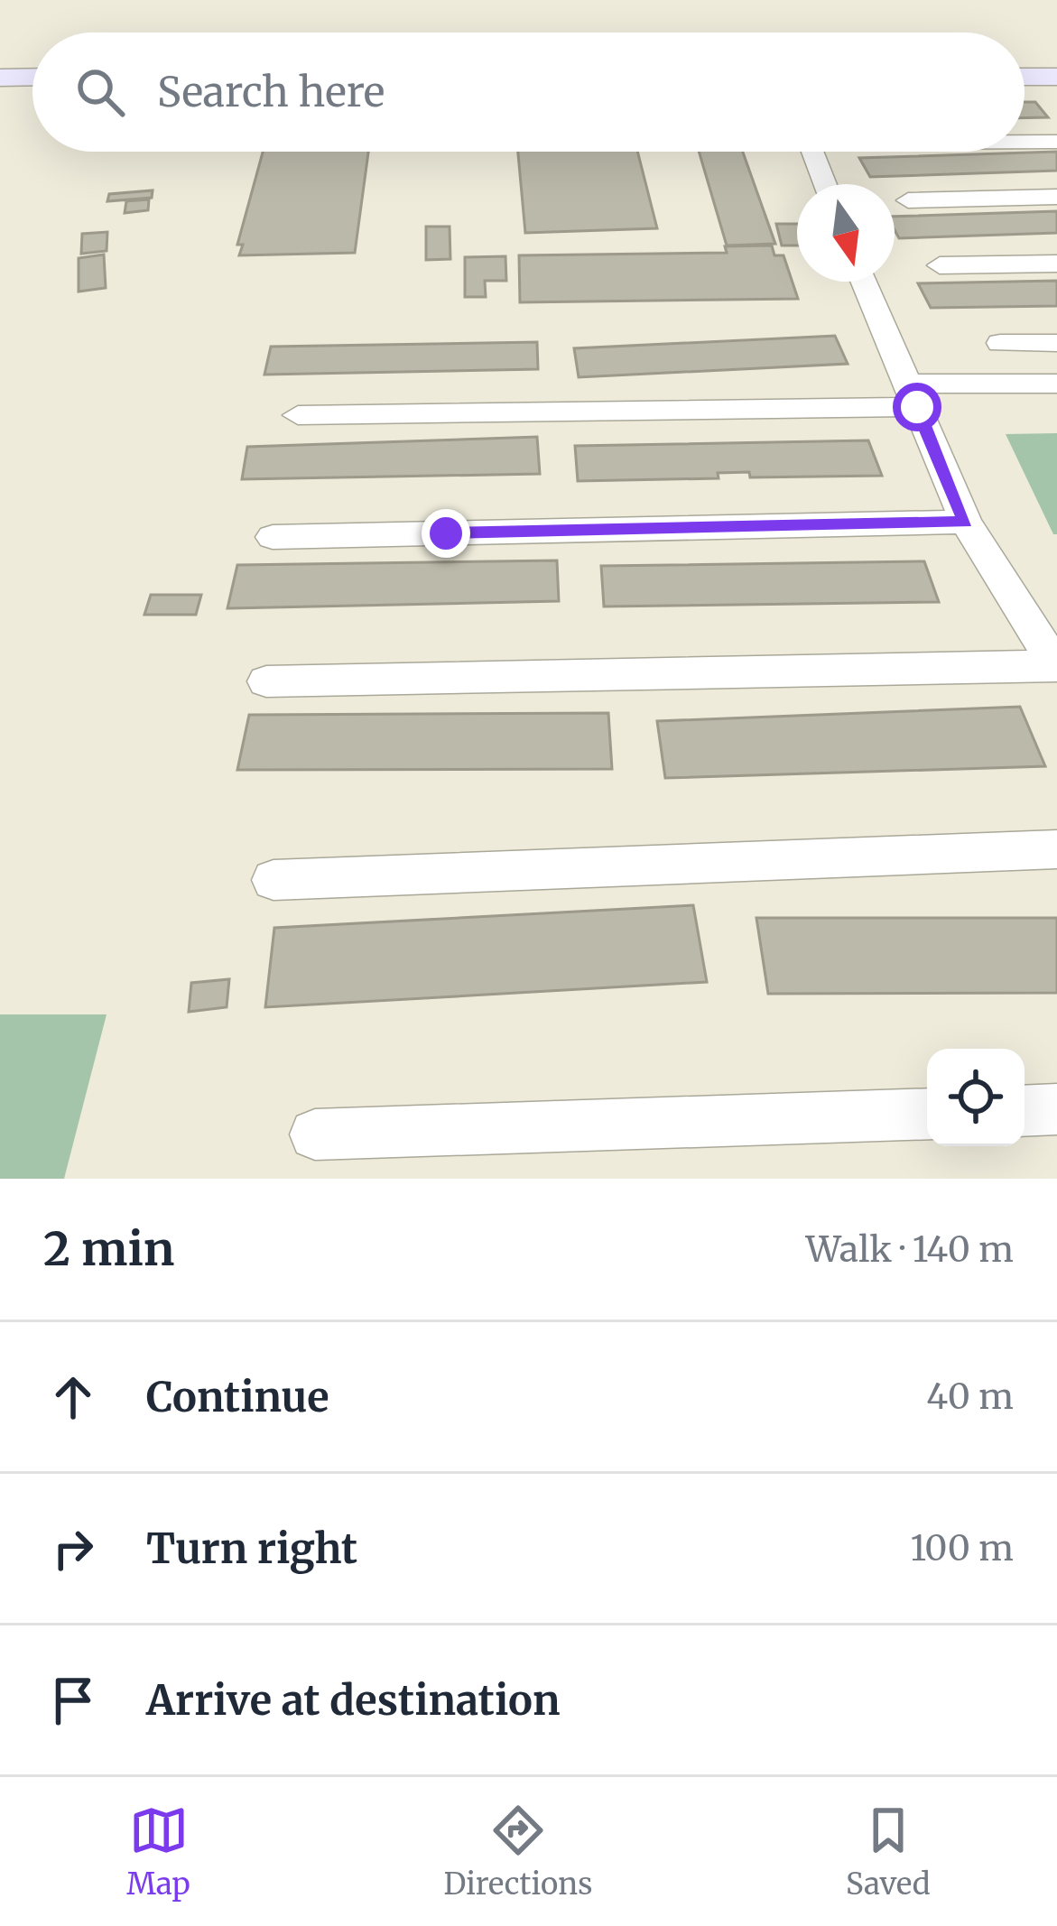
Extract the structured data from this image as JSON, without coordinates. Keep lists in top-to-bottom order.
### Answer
{
  "north": "bottom",
  "page": {
    "search": "Search here",
    "heading": ["2 min", "Walk · 140 m"],
    "list": [
      ["Continue", "40 m"],
      ["Turn right", "100 m"],
      "Arrive at destination"
    ],
    "nav": ["Map", "Directions", "Saved"]
  }
}
